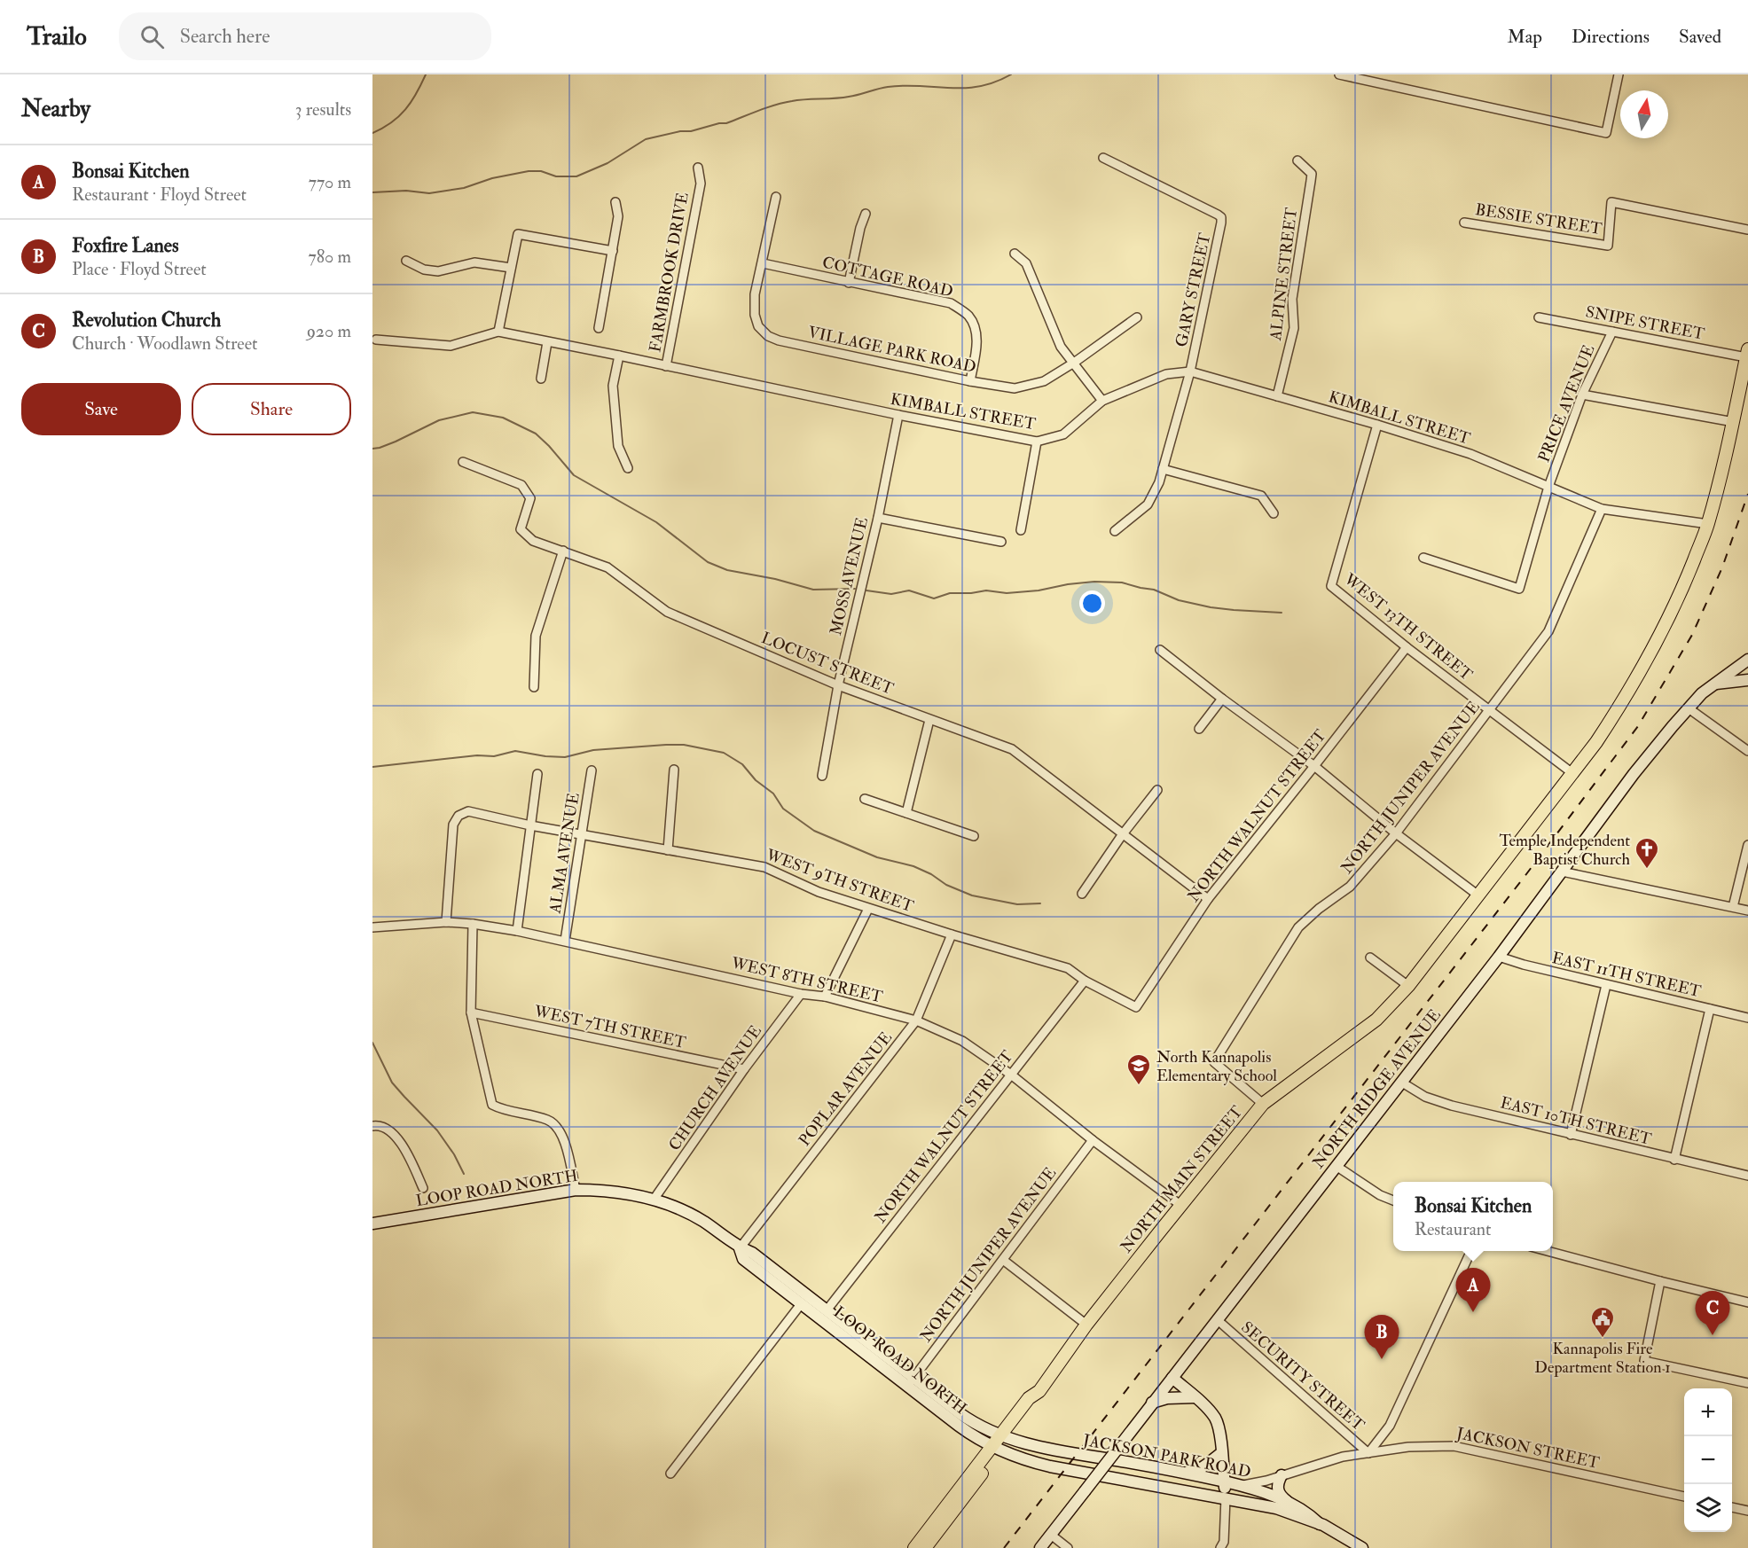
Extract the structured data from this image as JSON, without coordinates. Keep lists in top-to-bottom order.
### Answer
{
  "streets": {
    "main road": [
      "NORTH RIDGE AVENUE",
      "NORTH MAIN STREET",
      "LOOP ROAD NORTH",
      "JACKSON PARK ROAD"
    ],
    "street": [
      "BESSIE STREET",
      "FARMBROOK DRIVE",
      "ALPINE STREET",
      "COTTAGE ROAD",
      "GARY STREET",
      "SNIPE STREET",
      "VILLAGE PARK ROAD",
      "PRICE AVENUE",
      "KIMBALL STREET",
      "MOSS AVENUE",
      "WEST 13TH STREET",
      "LOCUST STREET",
      "NORTH JUNIPER AVENUE",
      "NORTH WALNUT STREET",
      "ALMA AVENUE",
      "WEST 9TH STREET",
      "EAST 11TH STREET",
      "WEST 8TH STREET",
      "WEST 7TH STREET",
      "CHURCH AVENUE",
      "POPLAR AVENUE",
      "EAST 10TH STREET",
      "SECURITY STREET",
      "JACKSON STREET"
    ]
  },
  "crossings": [
    ["FARMBROOK DRIVE", "KIMBALL STREET"],
    ["ALPINE STREET", "KIMBALL STREET"],
    ["COTTAGE ROAD", "VILLAGE PARK ROAD"],
    ["GARY STREET", "KIMBALL STREET"],
    ["SNIPE STREET", "PRICE AVENUE"],
    ["SNIPE STREET", "NORTH MAIN STREET"],
    ["PRICE AVENUE", "KIMBALL STREET"],
    ["KIMBALL STREET", "MOSS AVENUE"],
    ["KIMBALL STREET", "WEST 13TH STREET"],
    ["KIMBALL STREET", "NORTH JUNIPER AVENUE"],
    ["KIMBALL STREET", "NORTH MAIN STREET"],
    ["MOSS AVENUE", "LOCUST STREET"],
    ["WEST 13TH STREET", "NORTH JUNIPER AVENUE"],
    ["WEST 13TH STREET", "NORTH WALNUT STREET"],
    ["WEST 13TH STREET", "NORTH MAIN STREET"],
    ["LOCUST STREET", "NORTH WALNUT STREET"],
    ["NORTH JUNIPER AVENUE", "WEST 8TH STREET"],
    ["NORTH JUNIPER AVENUE", "NORTH MAIN STREET"],
    ["NORTH JUNIPER AVENUE", "LOOP ROAD NORTH"],
    ["NORTH WALNUT STREET", "WEST 9TH STREET"],
    ["NORTH WALNUT STREET", "WEST 8TH STREET"],
    ["NORTH WALNUT STREET", "LOOP ROAD NORTH"],
    ["ALMA AVENUE", "WEST 9TH STREET"],
    ["ALMA AVENUE", "WEST 8TH STREET"],
    ["WEST 9TH STREET", "WEST 8TH STREET"],
    ["WEST 9TH STREET", "POPLAR AVENUE"],
    ["EAST 11TH STREET", "NORTH RIDGE AVENUE"],
    ["WEST 8TH STREET", "CHURCH AVENUE"],
    ["WEST 8TH STREET", "POPLAR AVENUE"],
    ["WEST 8TH STREET", "NORTH MAIN STREET"],
    ["WEST 7TH STREET", "CHURCH AVENUE"],
    ["CHURCH AVENUE", "LOOP ROAD NORTH"],
    ["POPLAR AVENUE", "LOOP ROAD NORTH"],
    ["NORTH RIDGE AVENUE", "EAST 10TH STREET"],
    ["NORTH RIDGE AVENUE", "SECURITY STREET"],
    ["NORTH MAIN STREET", "LOOP ROAD NORTH"],
    ["NORTH MAIN STREET", "JACKSON PARK ROAD"],
    ["LOOP ROAD NORTH", "JACKSON PARK ROAD"],
    ["SECURITY STREET", "JACKSON STREET"],
    ["JACKSON STREET", "JACKSON PARK ROAD"]
  ],
  "places": {
    "church": ["Temple Independent Baptist Church"],
    "school or university": ["North Kannapolis Elementary School"],
    "public building": ["Kannapolis Fire Department Station 1"]
  },
  "north": "top",
  "page": {
    "header": "Trailo",
    "search": "Search here",
    "nav": ["Map", "Directions", "Saved"],
    "heading": ["Nearby", "3 results"],
    "list": [
      {
        "mark": "A",
        "name": "Bonsai Kitchen",
        "note": "Restaurant · Floyd Street",
        "value": "770 m"
      },
      {
        "mark": "B",
        "name": "Foxfire Lanes",
        "note": "Place · Floyd Street",
        "value": "780 m"
      },
      {
        "mark": "C",
        "name": "Revolution Church",
        "note": "Church · Woodlawn Street",
        "value": "920 m"
      }
    ],
    "buttons": ["Save", "Share"],
    "popup": ["Bonsai Kitchen", "Restaurant"],
    "pins": ["A", "C", "B"],
    "map_buttons": ["+", "−"]
  }
}
